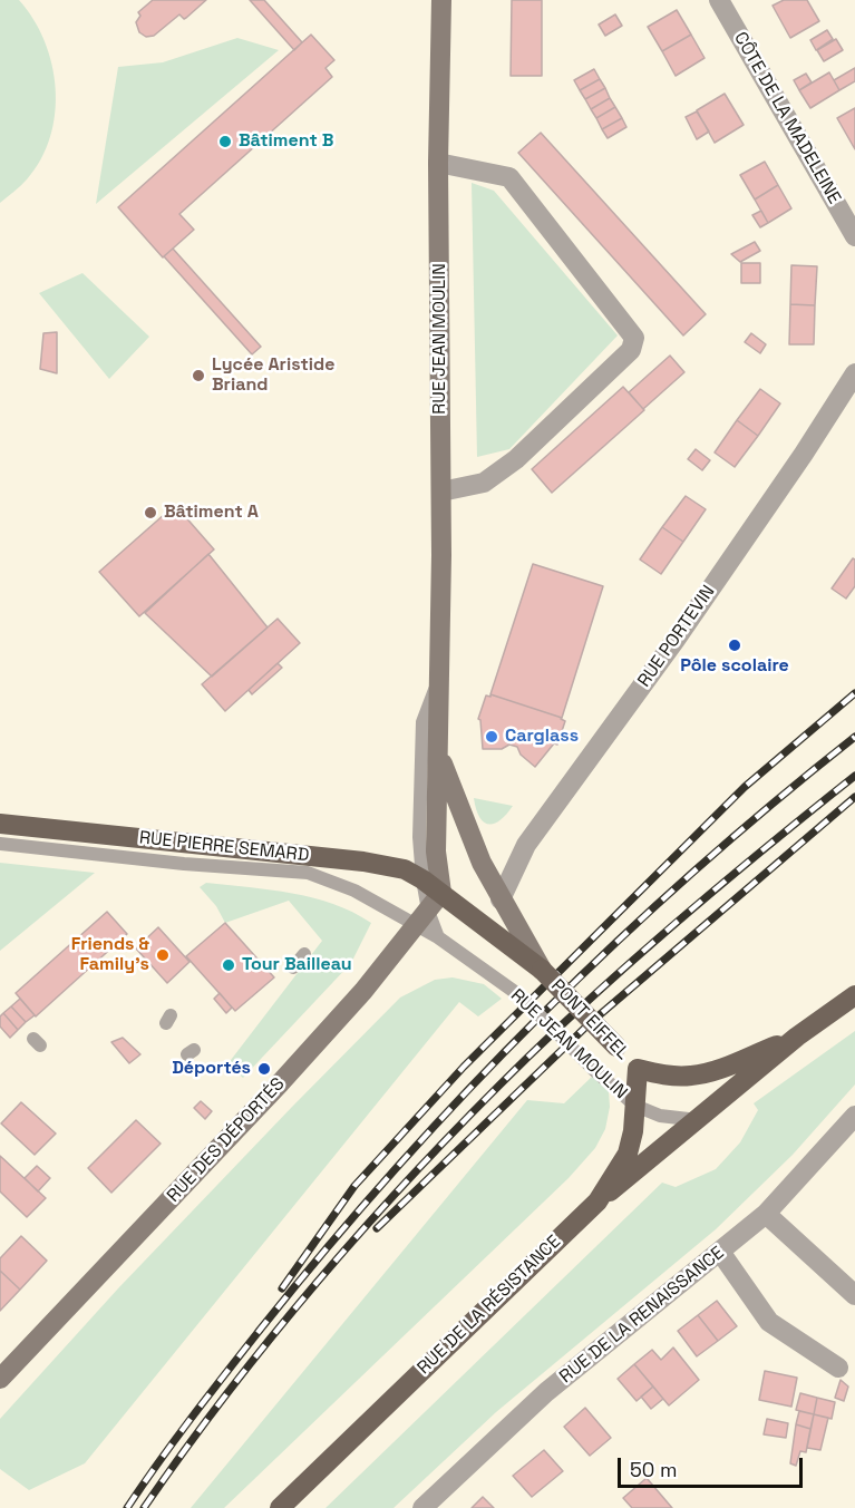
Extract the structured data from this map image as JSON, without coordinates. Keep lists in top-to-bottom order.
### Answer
{
  "streets": {
    "main road": [
      "RUE JEAN MOULIN",
      "RUE PIERRE SEMARD",
      "PONT EIFFEL",
      "RUE DES DÉPORTÉS",
      "RUE DE LA RÉSISTANCE"
    ],
    "street": ["CÔTE DE LA MADELEINE", "RUE PORTEVIN", "RUE DE LA RENAISSANCE"]
  },
  "crossings": [
    ["RUE JEAN MOULIN", "RUE PORTEVIN"],
    ["RUE JEAN MOULIN", "RUE PIERRE SEMARD"],
    ["RUE JEAN MOULIN", "PONT EIFFEL"],
    ["RUE JEAN MOULIN", "RUE DES DÉPORTÉS"],
    ["RUE JEAN MOULIN", "RUE DE LA RÉSISTANCE"],
    ["RUE PORTEVIN", "PONT EIFFEL"],
    ["RUE PIERRE SEMARD", "PONT EIFFEL"],
    ["RUE PIERRE SEMARD", "RUE DES DÉPORTÉS"],
    ["PONT EIFFEL", "RUE DES DÉPORTÉS"],
    ["PONT EIFFEL", "RUE DE LA RÉSISTANCE"]
  ],
  "places": [
    "Bâtiment B",
    "Lycée Aristide Briand",
    "Bâtiment A",
    "Pôle scolaire",
    "Carglass",
    "Friends & Family's",
    "Tour Bailleau",
    "Déportés"
  ],
  "scale_bar": "50 m"
}
